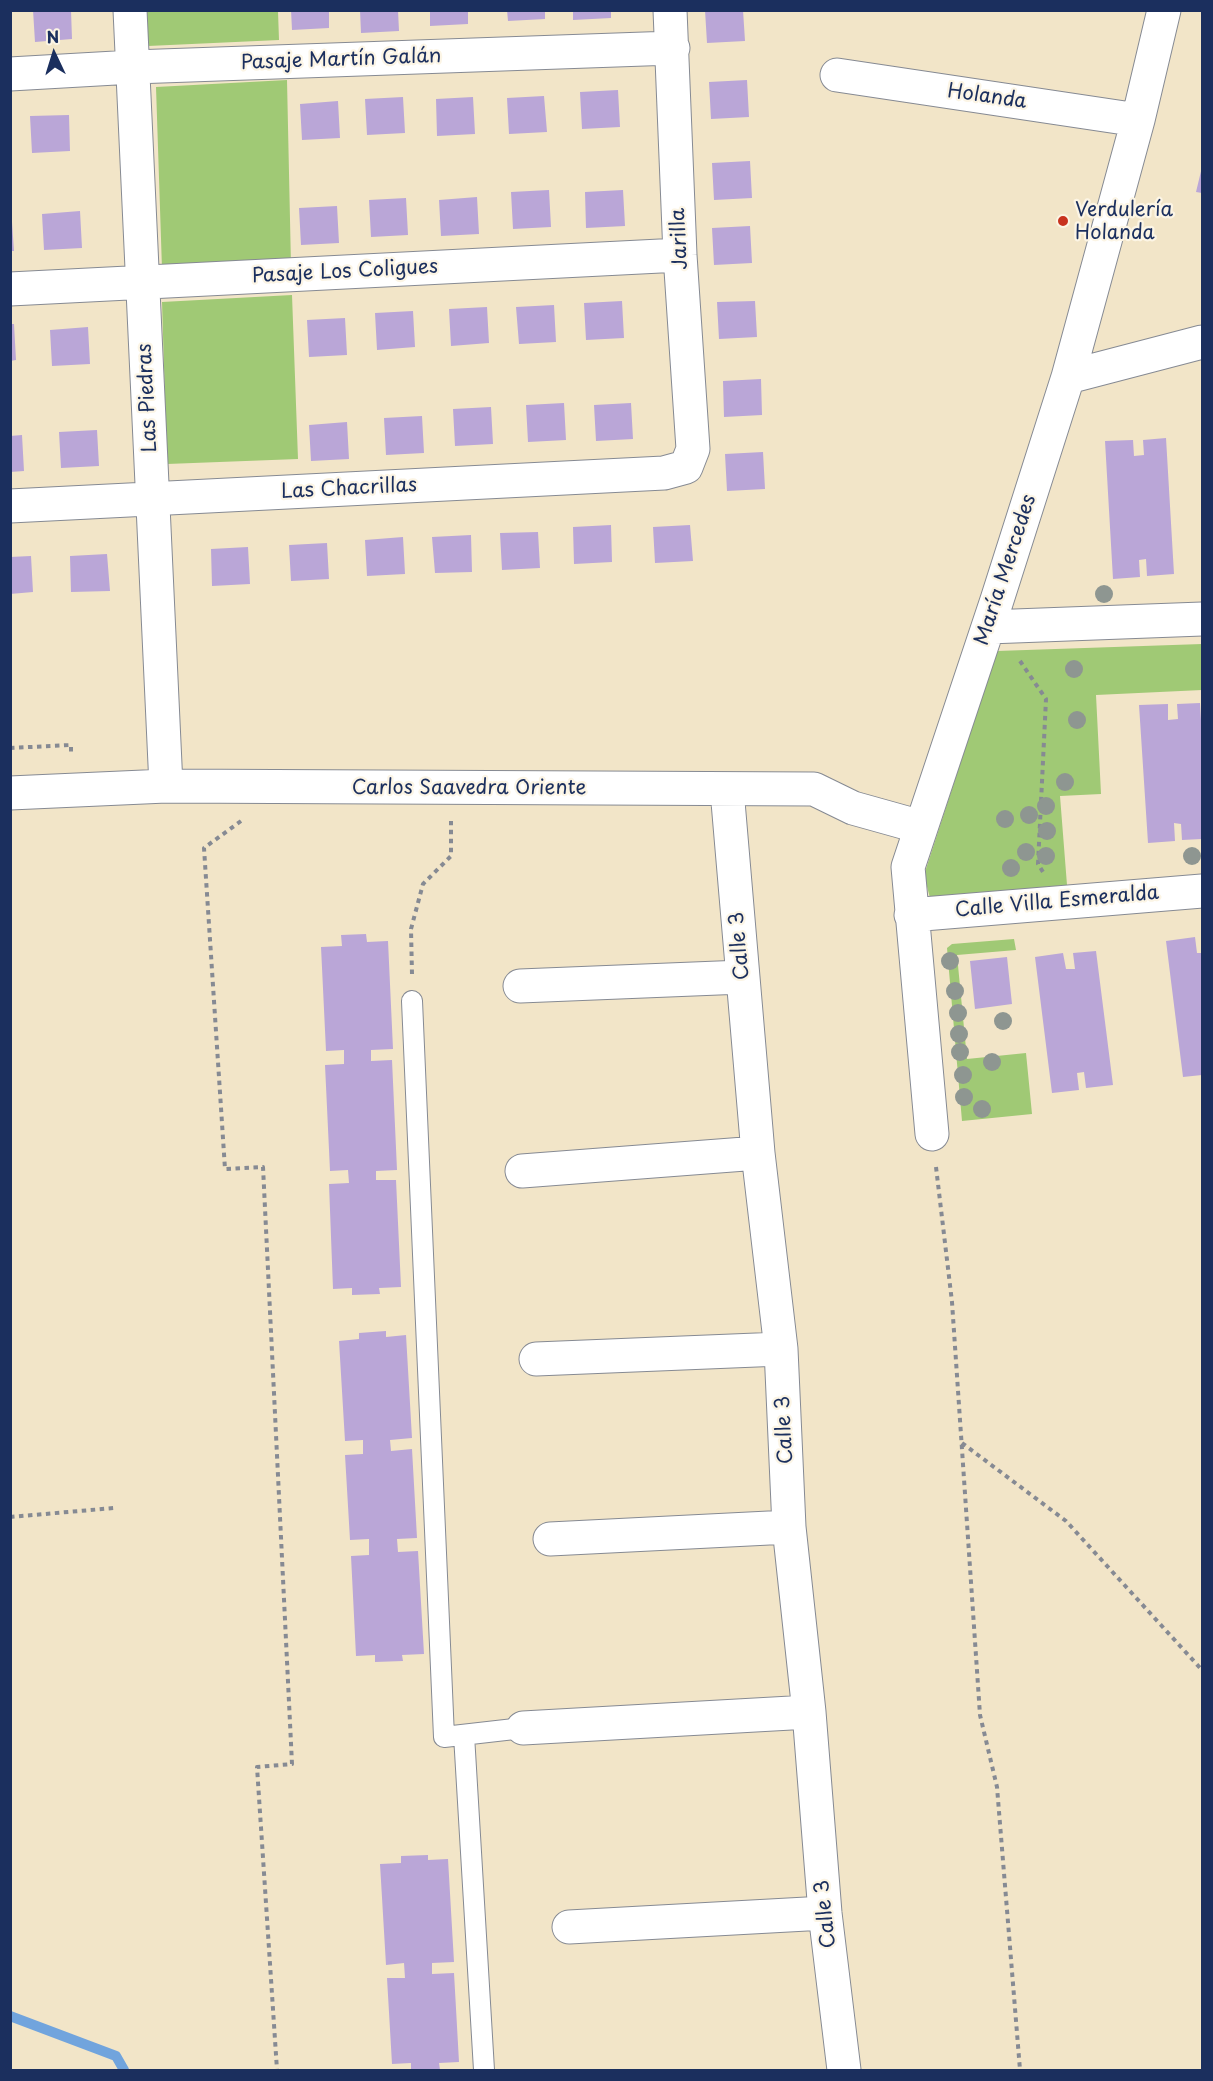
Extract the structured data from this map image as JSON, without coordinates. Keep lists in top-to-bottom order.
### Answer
{
  "streets": {
    "street": [
      "Pasaje Martín Galán",
      "Holanda",
      "Jarilla",
      "Pasaje Los Coligues",
      "Las Piedras",
      "Las Chacrillas",
      "María Mercedes",
      "Carlos Saavedra Oriente",
      "Calle Villa Esmeralda",
      "Calle 3"
    ]
  },
  "crossings": [
    ["Pasaje Martín Galán", "Jarilla"],
    ["Pasaje Martín Galán", "Las Piedras"],
    ["Holanda", "María Mercedes"],
    ["Jarilla", "Pasaje Los Coligues"],
    ["Jarilla", "Las Chacrillas"],
    ["Pasaje Los Coligues", "Las Piedras"],
    ["Las Piedras", "Las Chacrillas"],
    ["Las Piedras", "Carlos Saavedra Oriente"],
    ["María Mercedes", "Carlos Saavedra Oriente"],
    ["María Mercedes", "Calle Villa Esmeralda"],
    ["Carlos Saavedra Oriente", "Calle 3"]
  ],
  "places": ["Verdulería Holanda"],
  "north": "top"
}
